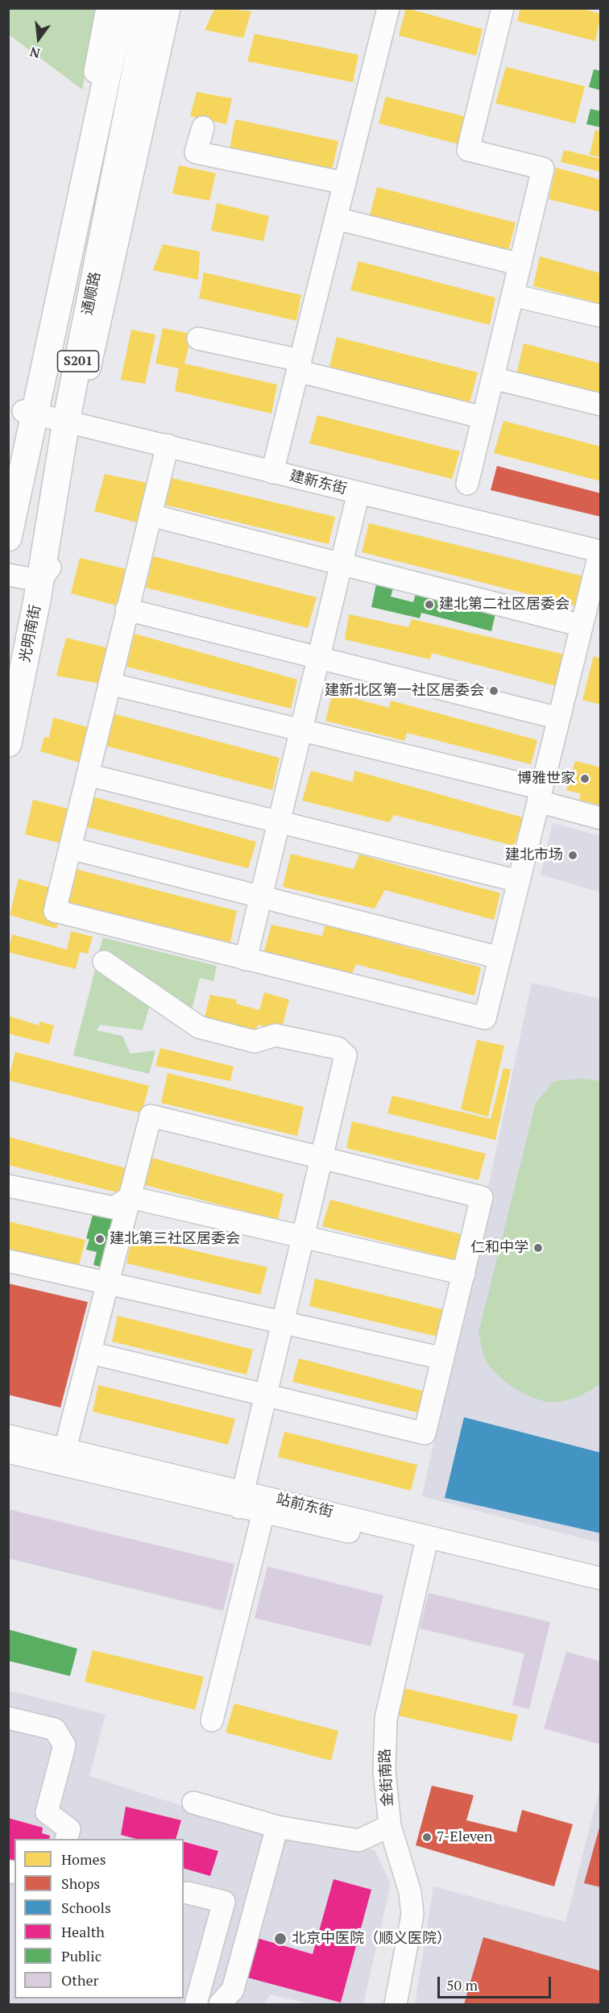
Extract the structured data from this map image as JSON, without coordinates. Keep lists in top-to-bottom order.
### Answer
{
  "streets": {
    "main road": ["通顺路", "S201", "光明南街"],
    "street": ["建新东街", "站前东街", "金街南路"]
  },
  "crossings": [
    ["通顺路", "建新东街"],
    ["通顺路", "光明南街"],
    ["站前东街", "金街南路"]
  ],
  "places": [
    "建北第二社区居委会",
    "建新北区第一社区居委会",
    "博雅世家",
    "建北市场",
    "建北第三社区居委会",
    "仁和中学",
    "7-Eleven",
    "北京中医院（顺义医院）"
  ],
  "legend": [
    "Homes",
    "Shops",
    "Schools",
    "Health",
    "Public",
    "Other"
  ],
  "scale_bar": "50 m",
  "north": "bottom"
}
